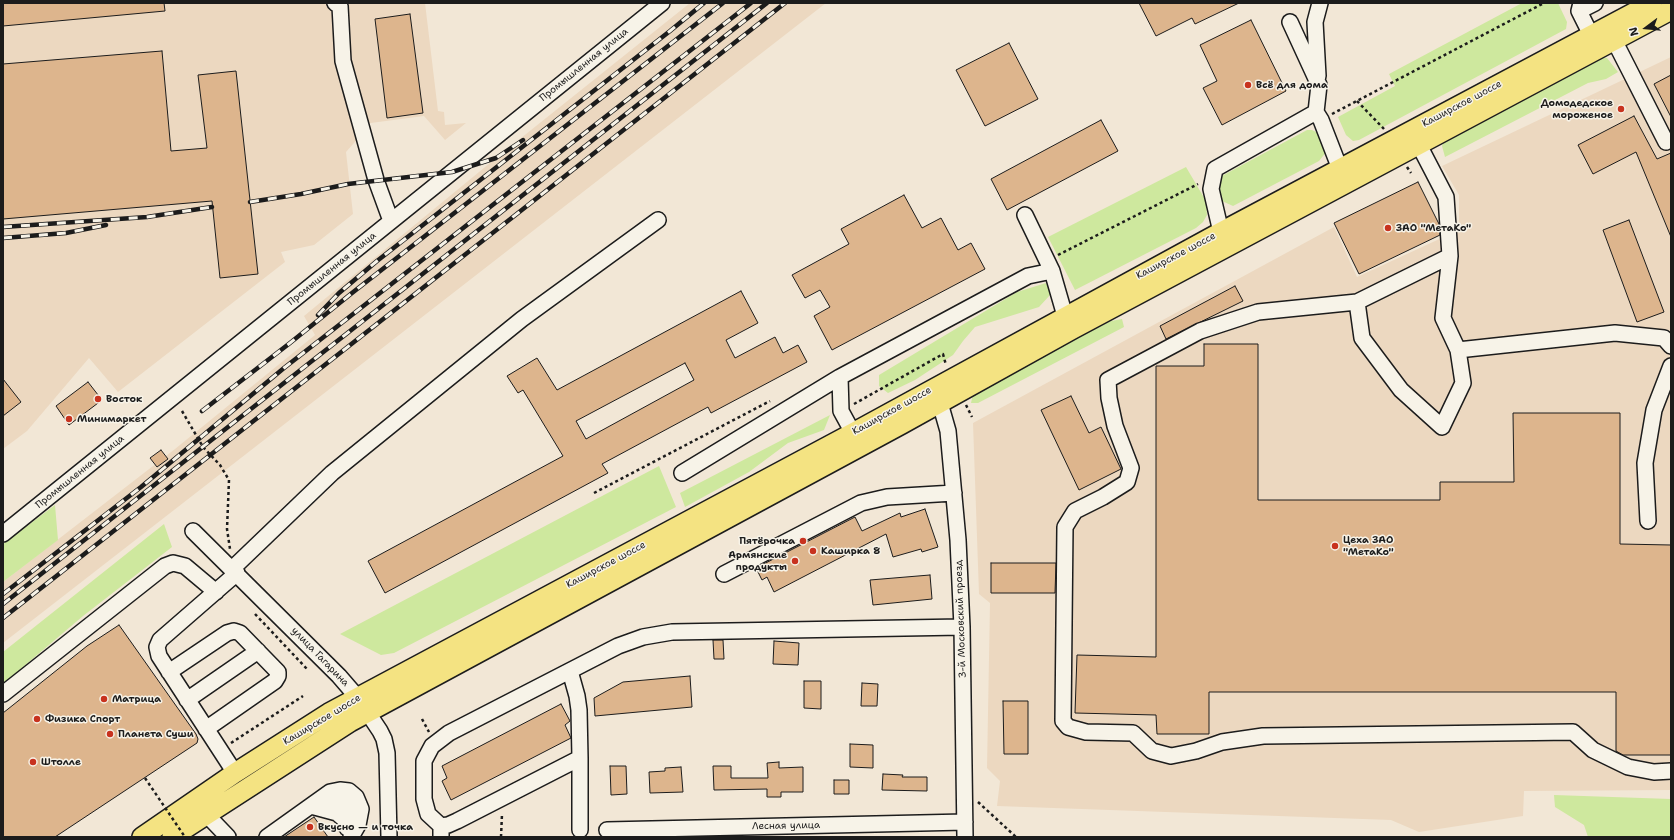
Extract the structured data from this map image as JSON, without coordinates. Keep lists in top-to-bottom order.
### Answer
{
  "streets": {
    "main road": ["Каширское шоссе"],
    "street": [
      "Промышленная улица",
      "3-й Московский проезд",
      "улица Гагарина",
      "Лесная улица"
    ]
  },
  "crossings": [
    ["Каширское шоссе", "3-й Московский проезд"],
    ["Каширское шоссе", "улица Гагарина"],
    ["3-й Московский проезд", "Лесная улица"]
  ],
  "places": [
    "Всё для дома",
    "Домодедское мороженое",
    "ЗАО \"МетаКо\"",
    "Восток",
    "Минимаркет",
    "Пятёрочка",
    "Цеха ЗАО \"МетаКо\"",
    "Каширка 8",
    "Армянские продукты",
    "Матрица",
    "Физика Спорт",
    "Планета Суши",
    "Штолле",
    "Вкусно — и точка"
  ],
  "north": "left"
}
